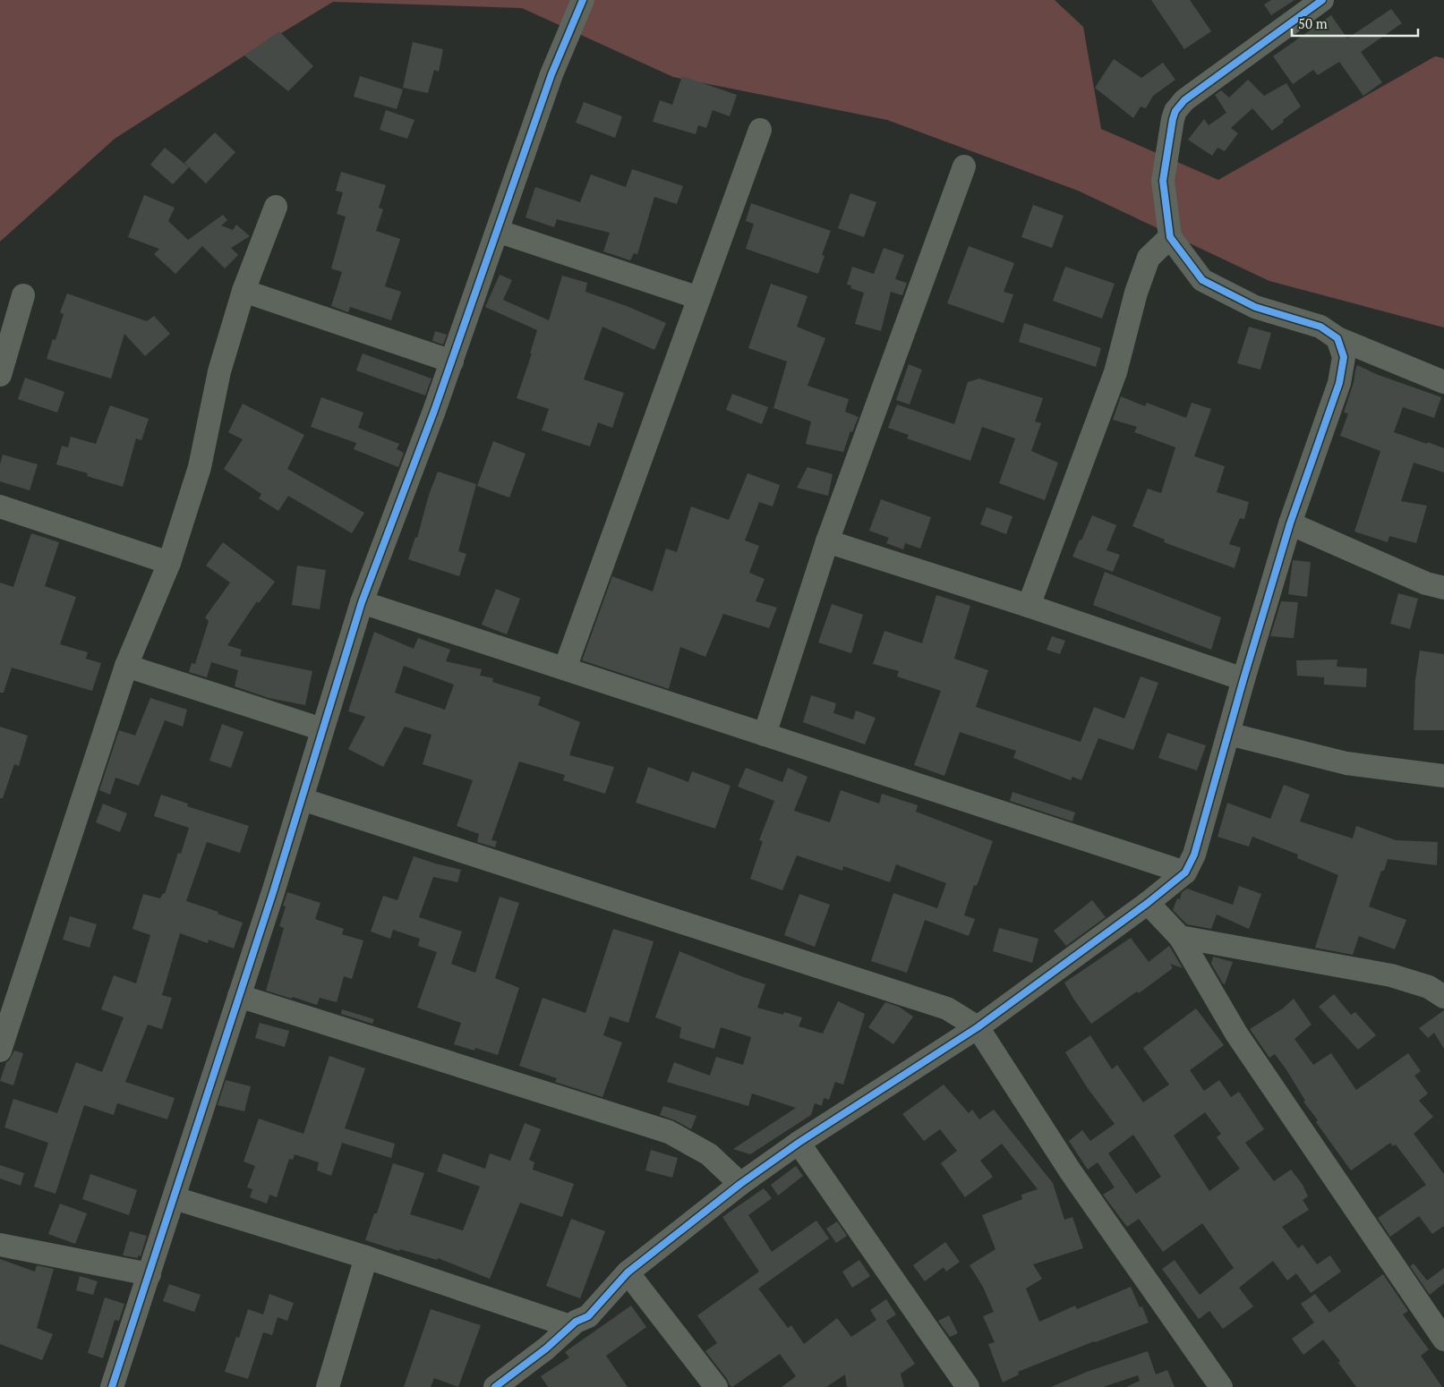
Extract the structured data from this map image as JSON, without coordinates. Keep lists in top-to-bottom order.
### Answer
{
  "scale_bar": "50 m"
}
